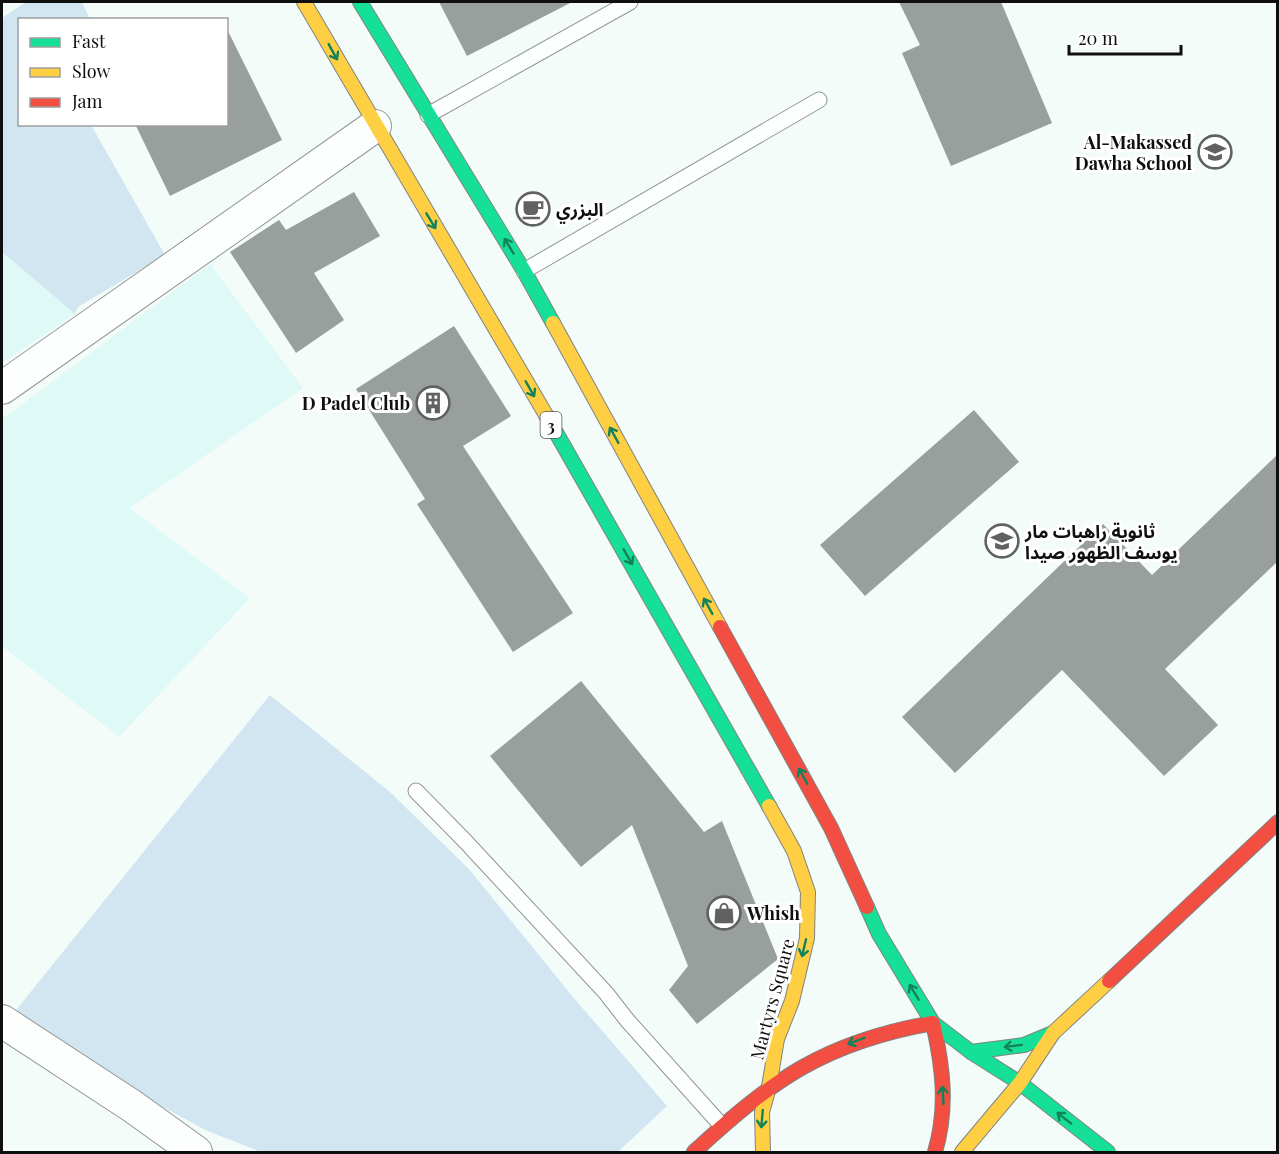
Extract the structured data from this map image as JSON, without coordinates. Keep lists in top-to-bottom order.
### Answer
{
  "streets": {
    "main road": ["3", "Martyrs Square"]
  },
  "crossings": [
    ["3", "Martyrs Square"]
  ],
  "places": {
    "school or university": ["Al-Makassed Dawha School", "ثانوية راهبات مار يوسف الظهور صيدا"],
    "cafe": ["البزري"],
    "building": ["D Padel Club"],
    "shop": ["Whish"]
  },
  "legend": ["Fast", "Slow", "Jam"],
  "scale_bar": "20 m"
}
